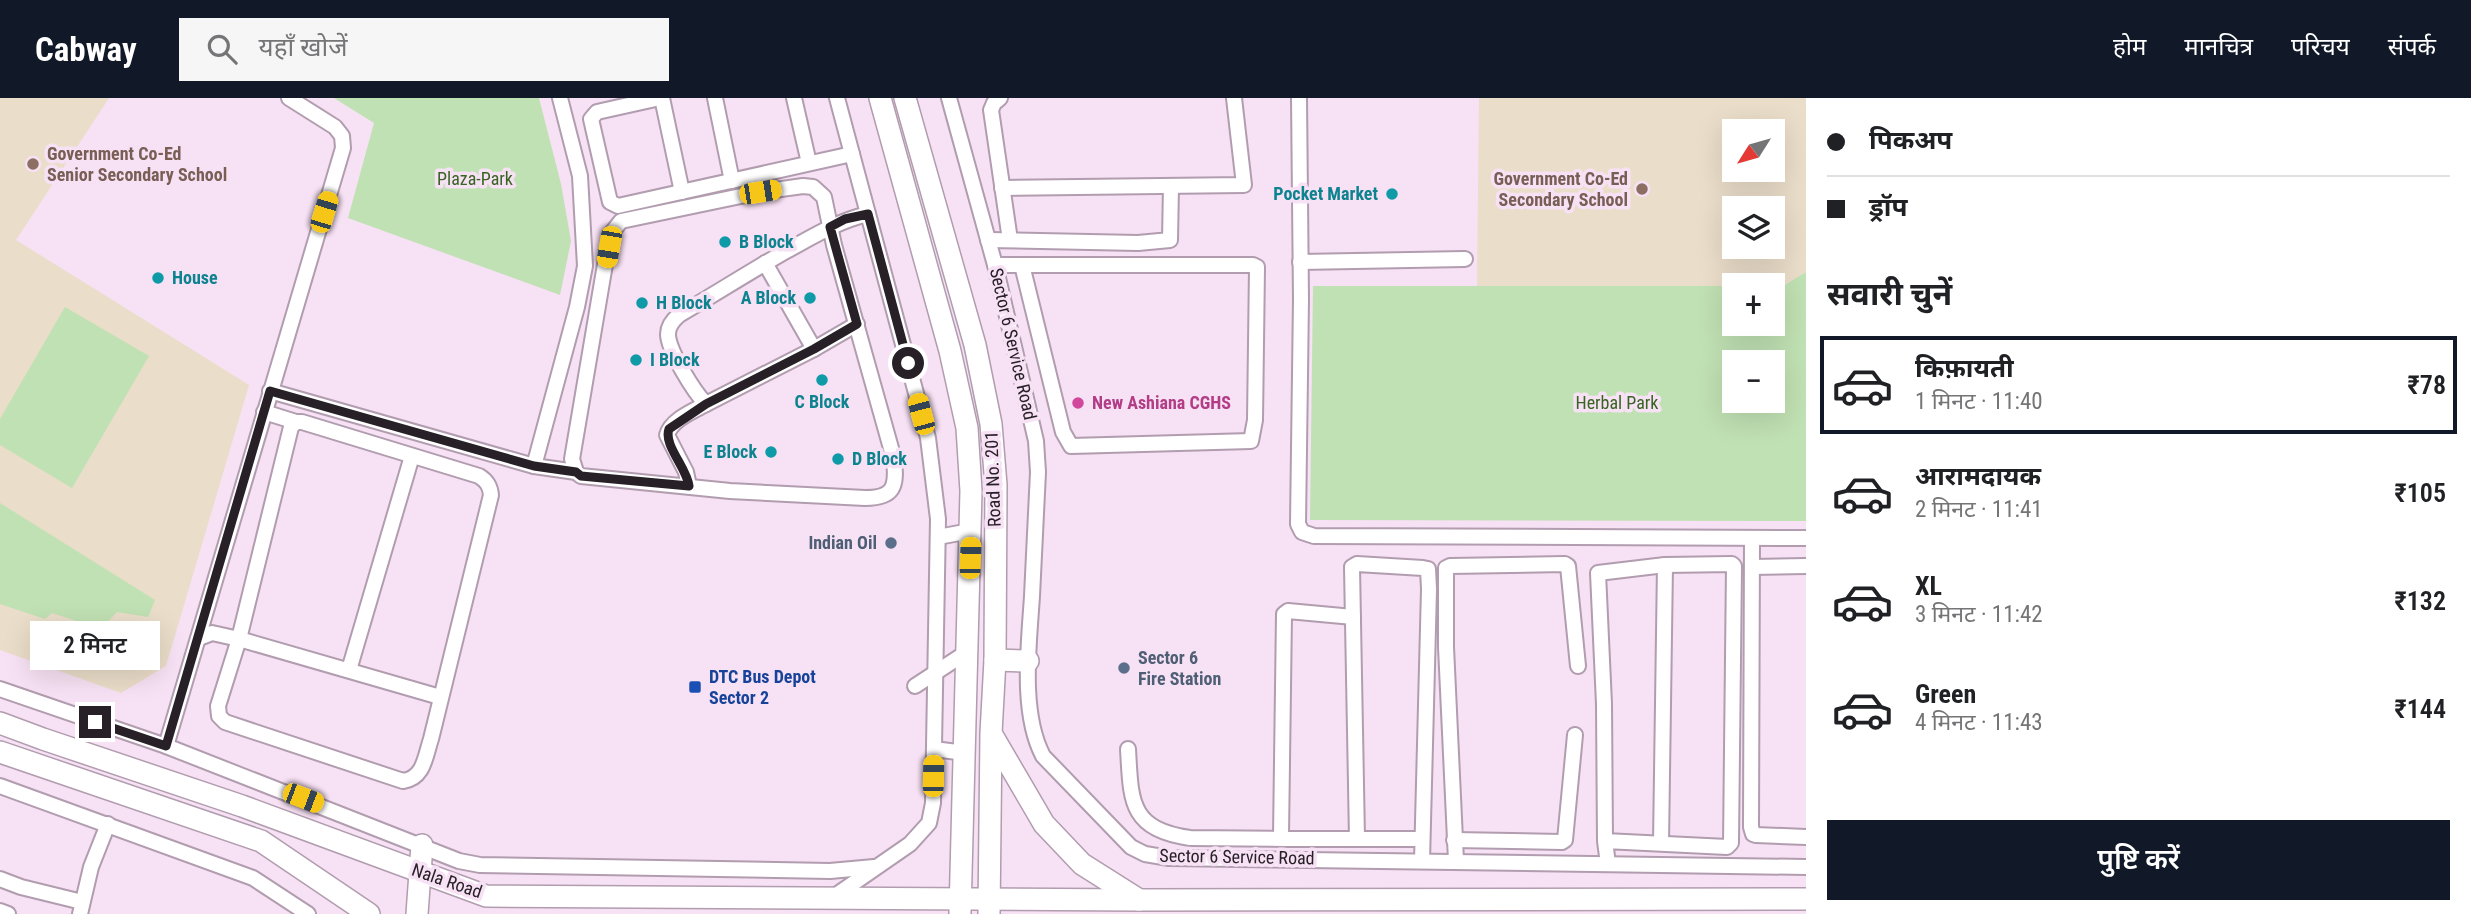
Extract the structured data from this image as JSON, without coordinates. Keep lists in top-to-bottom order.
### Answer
{
  "streets": {
    "main road": ["Road No. 201", "Nala Road"],
    "street": ["Sector 6 Service Road"]
  },
  "crossings": [
    ["Road No. 201", "Nala Road"]
  ],
  "parks": ["Plaza-Park", "Herbal Park"],
  "places": {
    "other": [
      "Government Co-Ed Senior Secondary School",
      "Government Co-Ed Secondary School",
      "Pocket Market",
      "B Block",
      "House",
      "A Block",
      "H Block",
      "I Block",
      "C Block",
      "New Ashiana CGHS",
      "E Block",
      "D Block",
      "Indian Oil",
      "Sector 6 Fire Station"
    ],
    "transit": ["DTC Bus Depot Sector 2"]
  },
  "north": "bottom left",
  "page": {
    "header": "Cabway",
    "search": "यहाँ खोजें",
    "nav": [
      "होम",
      "मानचित्र",
      "परिचय",
      "संपर्क"
    ],
    "banner": ["पिकअप", "ड्रॉप"],
    "map_buttons": ["+", "−"],
    "heading": "सवारी चुनें",
    "list": [
      {
        "name": "किफ़ायती",
        "note": "1 मिनट · 11:40",
        "value": "₹78"
      },
      {
        "name": "आरामदायक",
        "note": "2 मिनट · 11:41",
        "value": "₹105"
      },
      {
        "name": "XL",
        "note": "3 मिनट · 11:42",
        "value": "₹132"
      },
      {
        "name": "Green",
        "note": "4 मिनट · 11:43",
        "value": "₹144"
      }
    ],
    "bubble": "2 मिनट",
    "buttons": "पुष्टि करें"
  }
}
